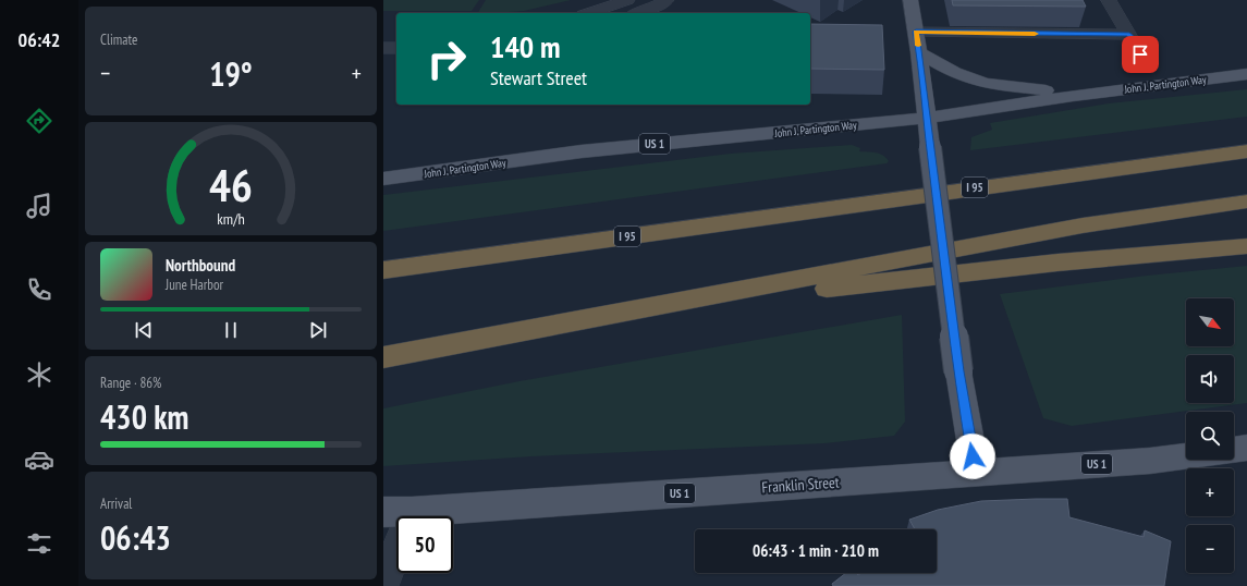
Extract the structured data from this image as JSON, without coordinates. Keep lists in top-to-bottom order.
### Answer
{
  "streets": {
    "highway": ["I 95"],
    "main road": ["John J. Partington Way", "US 1", "Franklin Street"]
  },
  "north": "bottom right",
  "page": {
    "tabs": "06:42",
    "tile": [
      "Climate",
      ["Range · 86%", "430 km"],
      ["Arrival", "06:43"]
    ],
    "turn": ["140 m", "Stewart Street"],
    "heat": ["−", "19°", "+"],
    "song": ["Northbound", "June Harbor"],
    "map_buttons": ["+", "−"],
    "limit": "50",
    "trip": "06:43 · 1 min · 210 m",
    "gauge": ["46", "km/h"]
  }
}
